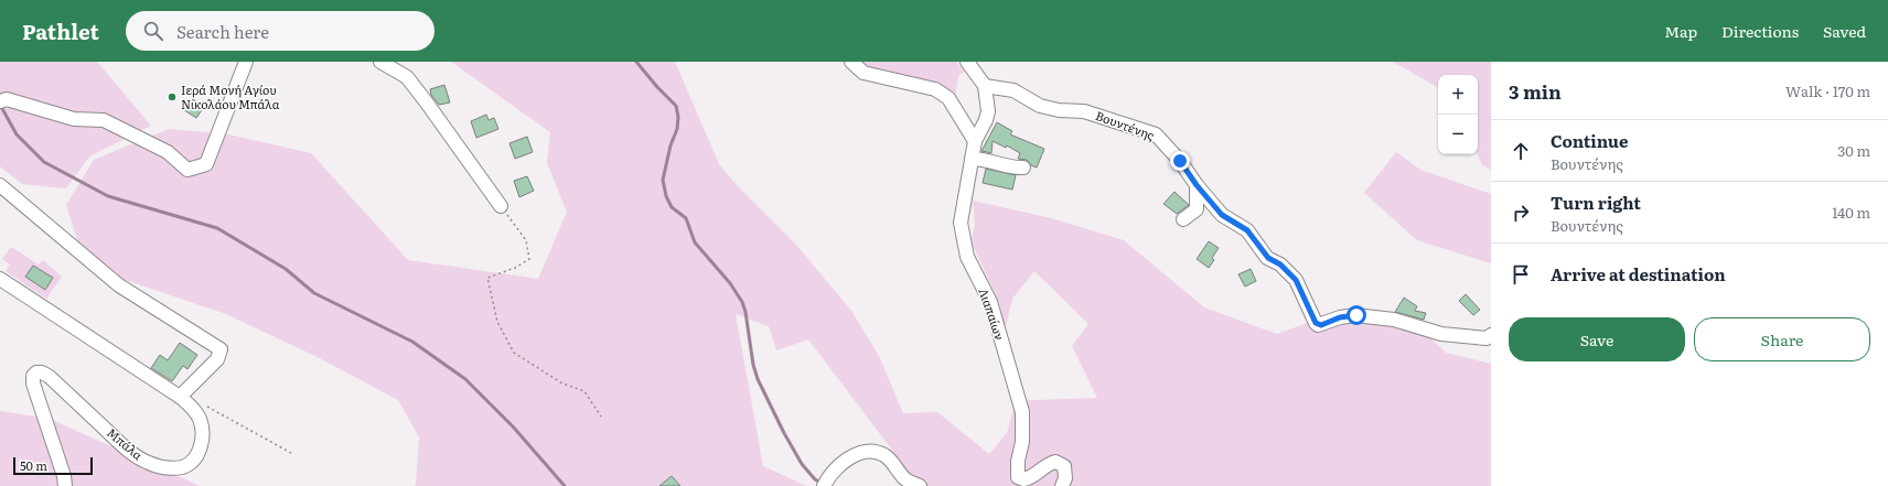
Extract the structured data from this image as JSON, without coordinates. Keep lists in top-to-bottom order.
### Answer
{
  "streets": {
    "street": ["Βουντένης", "Λιαπαίων", "Μπάλα"]
  },
  "crossings": [
    ["Βουντένης", "Λιαπαίων"]
  ],
  "places": ["Ιερά Μονή Αγίου Νικολάου Μπάλα"],
  "scale_bar": "50 m",
  "page": {
    "header": "Pathlet",
    "search": "Search here",
    "nav": ["Map", "Directions", "Saved"],
    "heading": ["3 min", "Walk · 170 m"],
    "map_buttons": ["+", "−"],
    "list": [
      ["Continue", "Βουντένης", "30 m"],
      ["Turn right", "Βουντένης", "140 m"],
      "Arrive at destination"
    ],
    "buttons": ["Save", "Share"],
    "scale": "50 m"
  }
}
